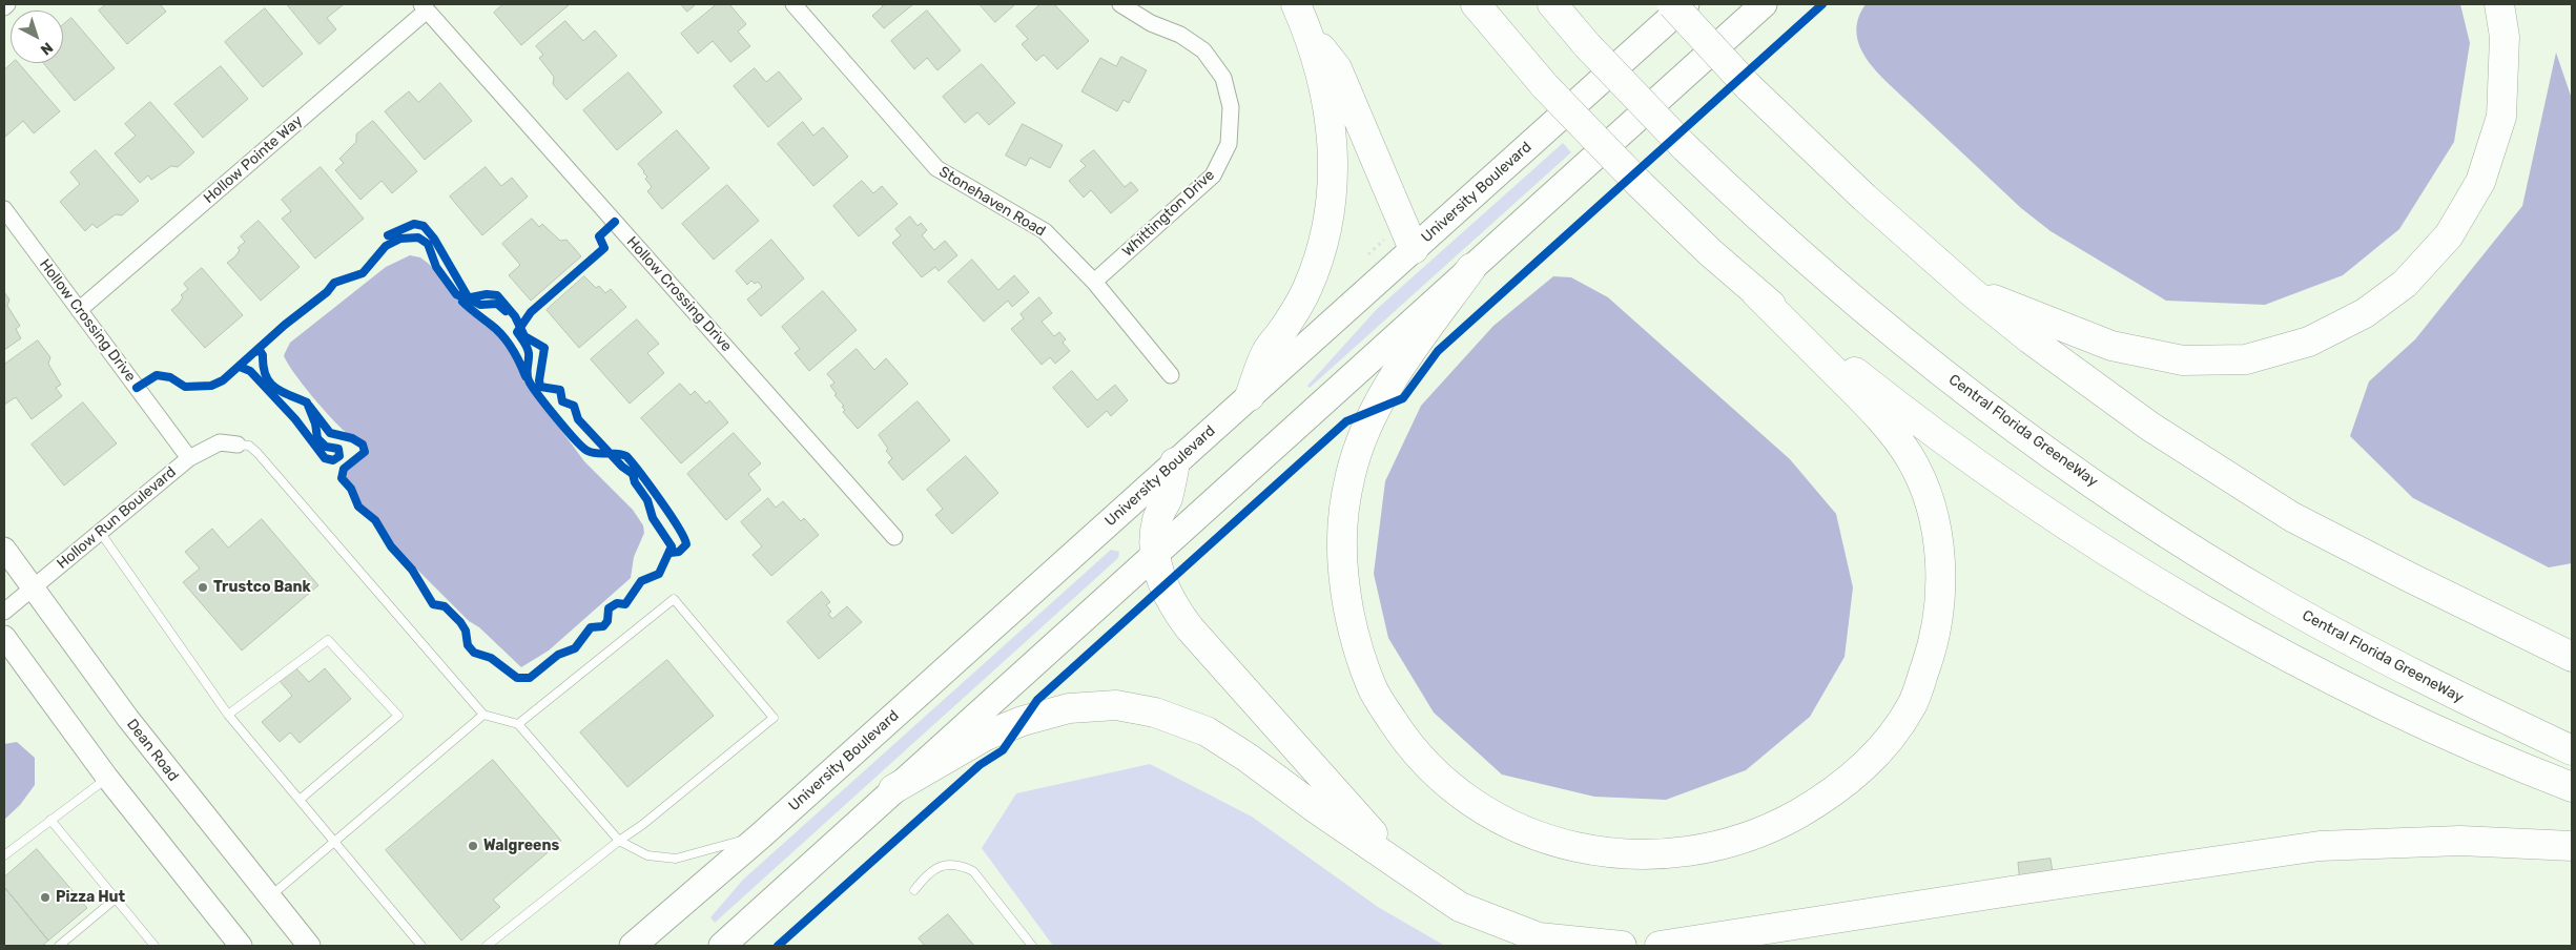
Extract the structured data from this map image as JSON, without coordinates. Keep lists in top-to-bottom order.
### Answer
{
  "streets": {
    "highway": ["Central Florida GreeneWay"],
    "main road": ["University Boulevard", "Dean Road"],
    "street": [
      "Hollow Pointe Way",
      "Stonehaven Road",
      "Whittington Drive",
      "Hollow Crossing Drive",
      "Hollow Run Boulevard"
    ]
  },
  "crossings": [
    ["Hollow Pointe Way", "Hollow Crossing Drive"],
    ["Stonehaven Road", "Whittington Drive"],
    ["Hollow Crossing Drive", "Hollow Run Boulevard"],
    ["Hollow Run Boulevard", "Dean Road"]
  ],
  "places": ["Trustco Bank", "Walgreens", "Pizza Hut"],
  "north": "bottom right"
}
